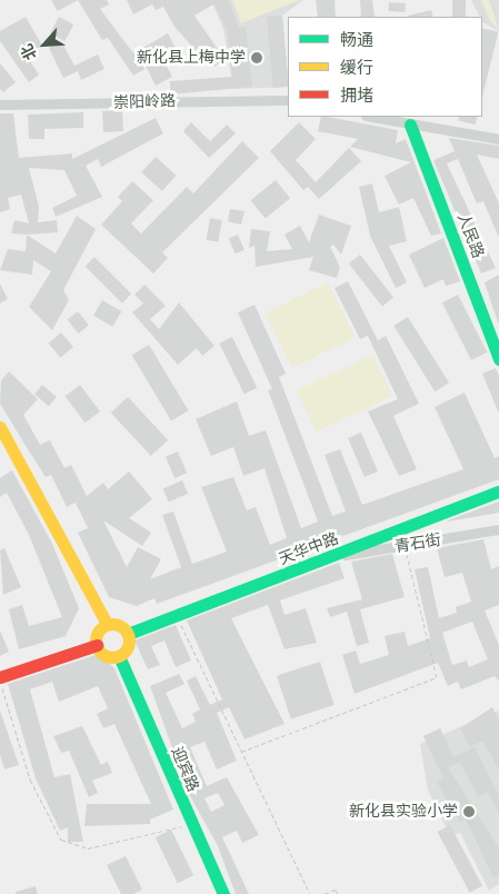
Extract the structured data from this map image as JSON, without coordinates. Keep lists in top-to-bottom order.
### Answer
{
  "streets": {
    "street": [
      "崇阳岭路",
      "人民路",
      "青石街",
      "天华中路",
      "迎宾路"
    ]
  },
  "crossings": [
    ["青石街", "天华中路"],
    ["天华中路", "迎宾路"]
  ],
  "places": ["新化县上梅中学", "新化县实验小学"],
  "legend": ["畅通", "缓行", "拥堵"],
  "north": "bottom left"
}
